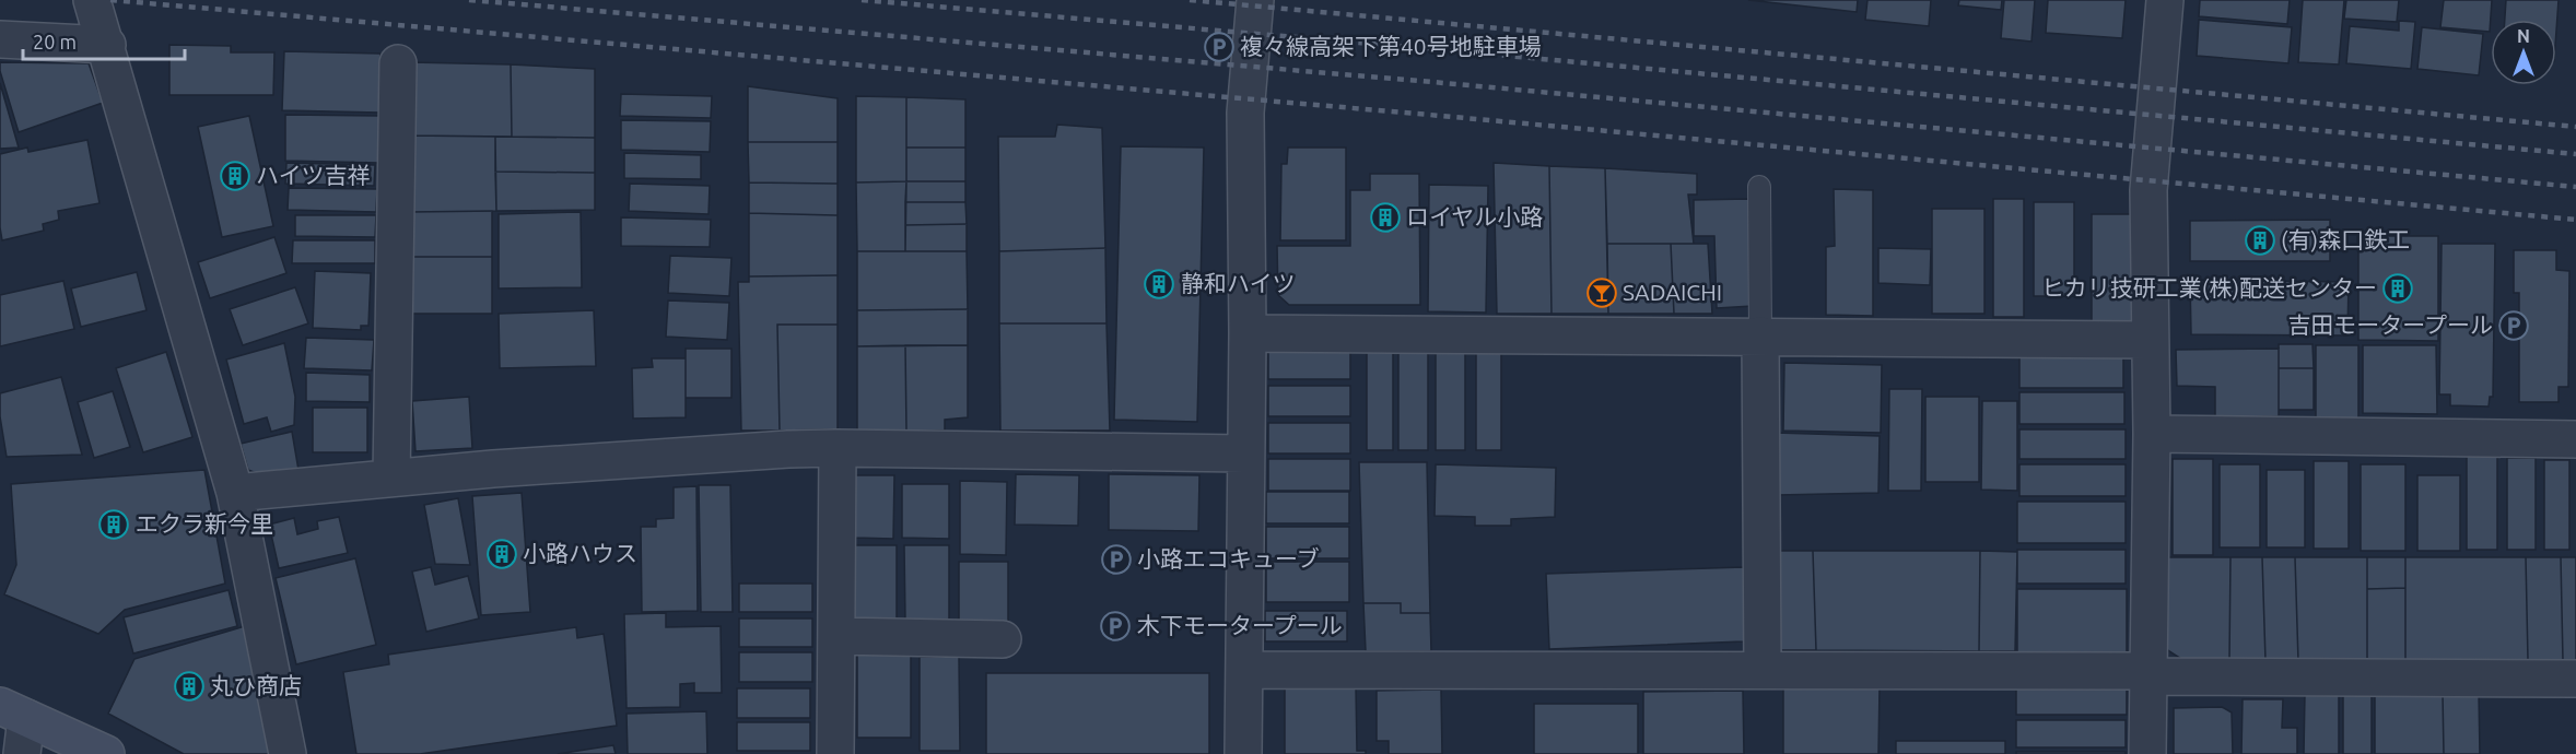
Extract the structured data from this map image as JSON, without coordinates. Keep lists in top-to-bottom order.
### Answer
{
  "places": {
    "parking": [
      "複々線高架下第40号地駐車場",
      "吉田モータープール",
      "小路エコキューブ",
      "木下モータープール"
    ],
    "building": [
      "ハイツ吉祥",
      "ロイヤル小路",
      "(有)森口鉄工",
      "静和ハイツ",
      "ヒカリ技研工業(株)配送センター",
      "エクラ新今里",
      "小路ハウス",
      "丸ひ商店"
    ],
    "bar": ["SADAICHI"]
  },
  "scale_bar": "20 m",
  "north": "top"
}
